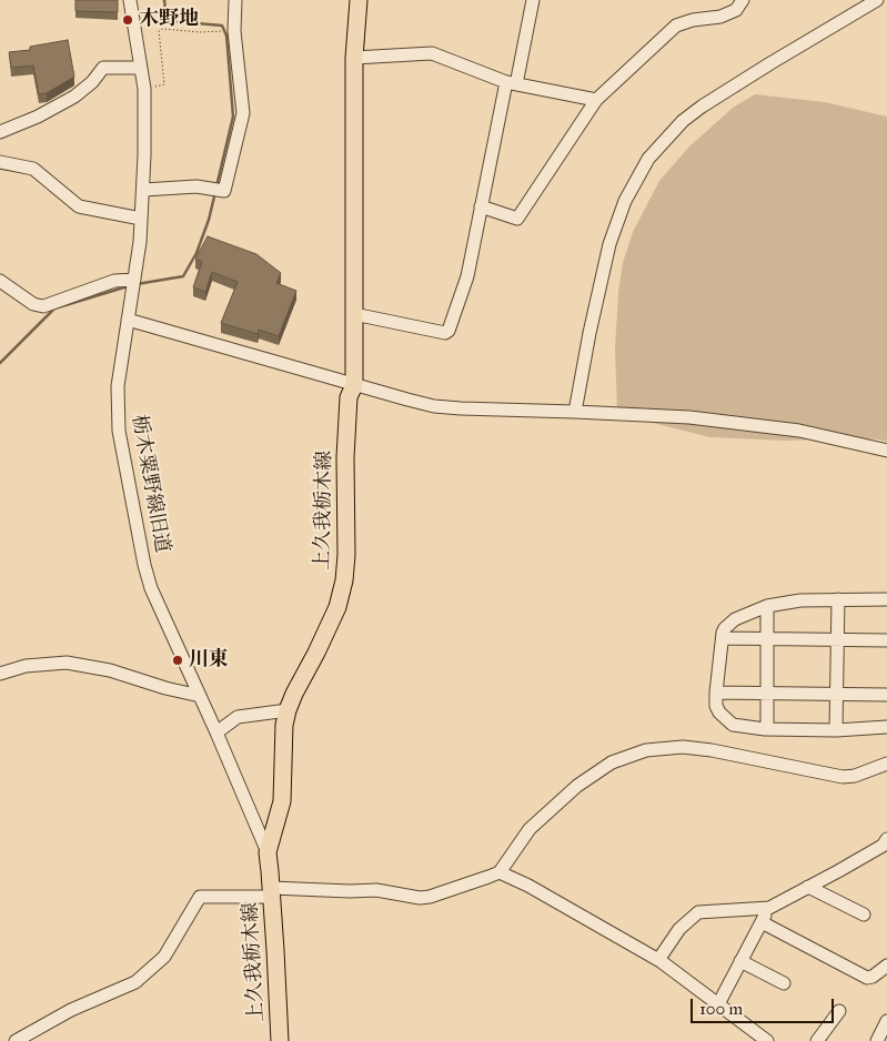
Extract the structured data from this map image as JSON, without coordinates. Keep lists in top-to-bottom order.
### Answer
{
  "streets": {
    "main road": ["上久我栃木線"],
    "street": ["栃木粟野線旧道"]
  },
  "crossings": [
    ["栃木粟野線旧道", "上久我栃木線"]
  ],
  "places": ["木野地", "川東"],
  "scale_bar": "100 m"
}
